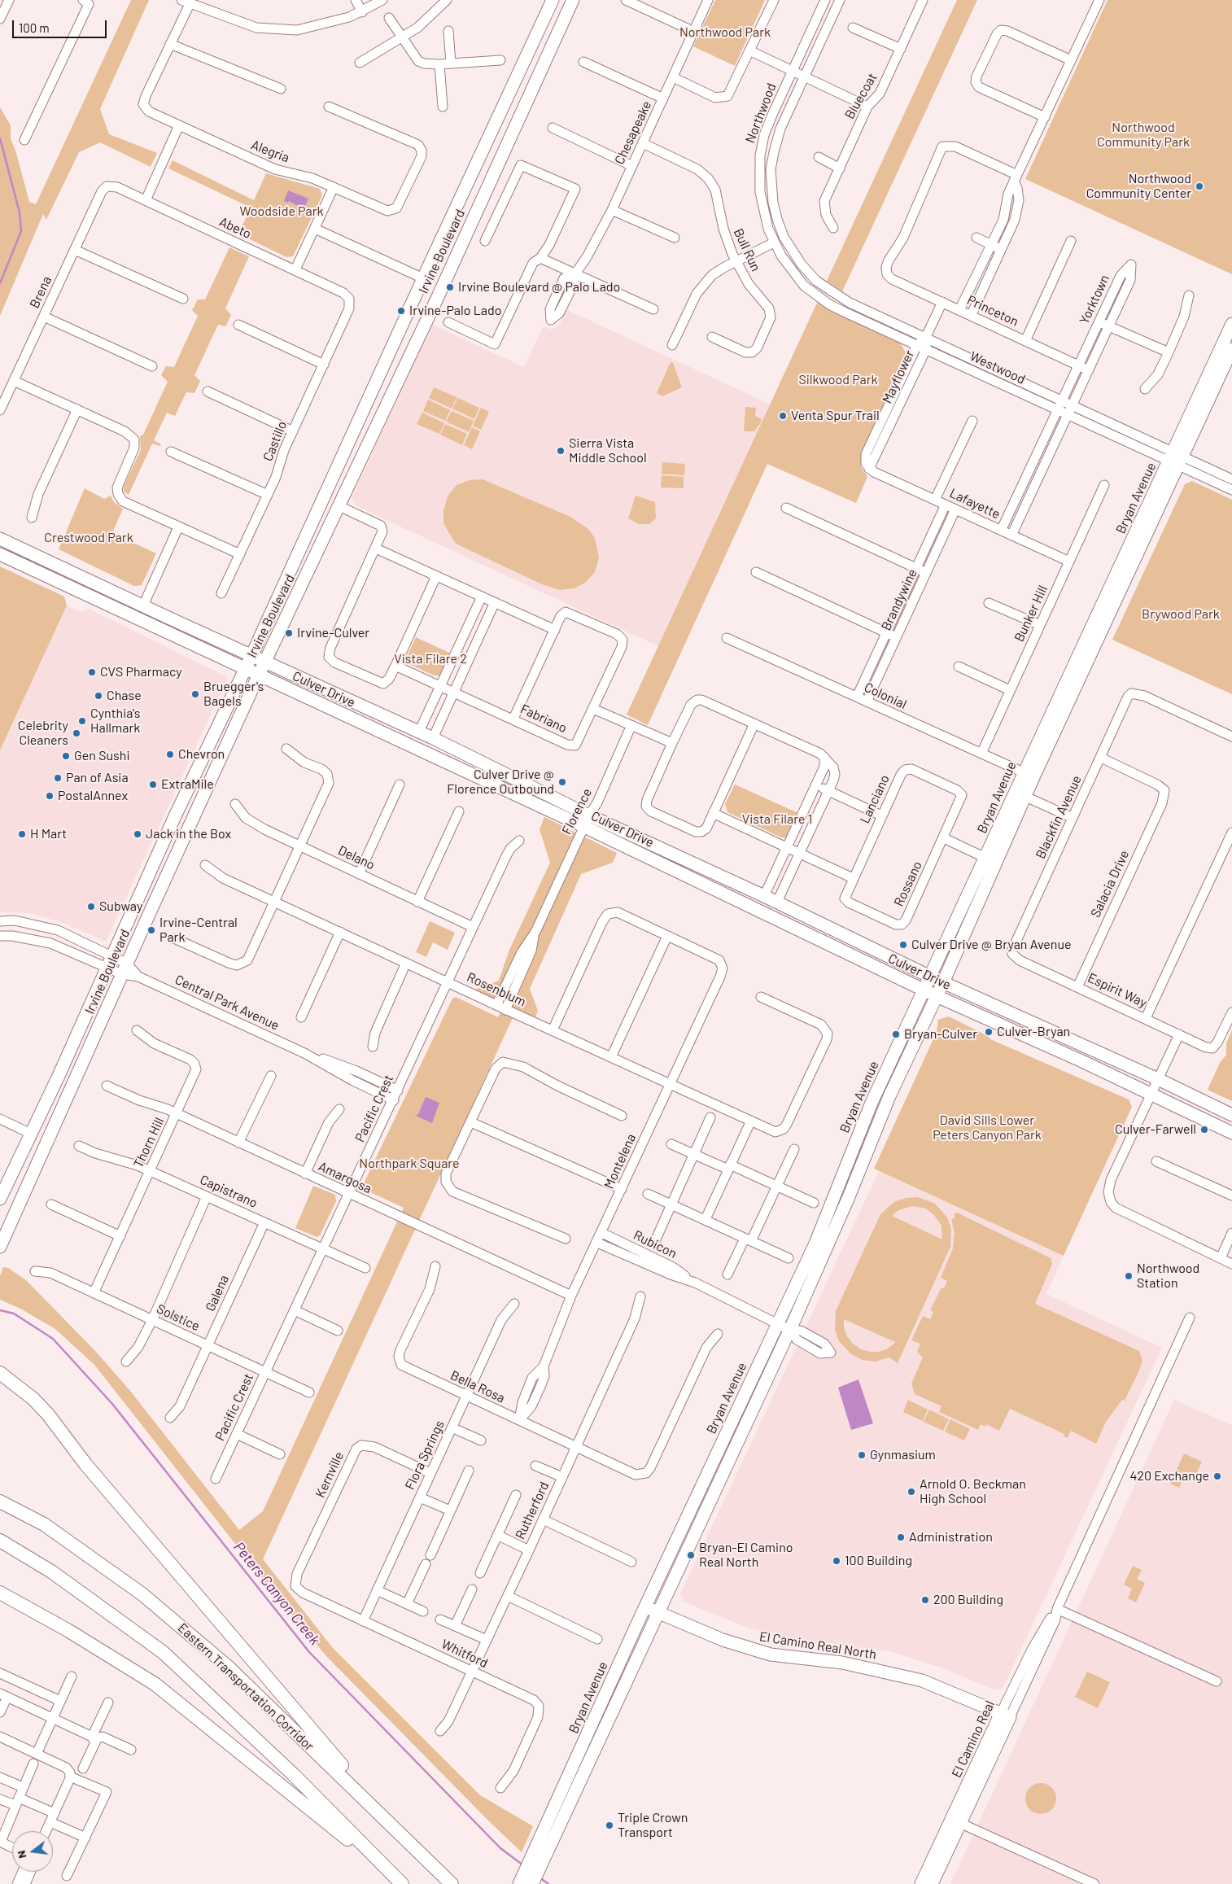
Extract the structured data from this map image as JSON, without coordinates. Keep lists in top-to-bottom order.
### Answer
{
  "streets": {
    "highway": ["Eastern Transportation Corridor"],
    "main road": [
      "Irvine Boulevard",
      "Bryan Avenue",
      "Culver Drive",
      "El Camino Real North",
      "El Camino Real"
    ],
    "street": [
      "Bluecoat",
      "Northwood",
      "Chesapeake",
      "Alegria",
      "Abeto",
      "Bull Run",
      "Brena",
      "Yorktown",
      "Princeton",
      "Westwood",
      "Mayflower",
      "Castillo",
      "Lafayette",
      "Brandywine",
      "Bunker Hill",
      "Colonial",
      "Fabriano",
      "Lanciano",
      "Florence",
      "Blackfin Avenue",
      "Delano",
      "Rossano",
      "Salacia Drive",
      "Rosenblum",
      "Espirit Way",
      "Central Park Avenue",
      "Pacific Crest",
      "Thorn Hill",
      "Montelena",
      "Amargosa",
      "Capistrano",
      "Rubicon",
      "Galena",
      "Solstice",
      "Bella Rosa",
      "Flora Springs",
      "Kernville",
      "Rutherford",
      "Whitford"
    ]
  },
  "crossings": [
    ["Northwood", "Westwood"],
    ["Chesapeake", "Bull Run"],
    ["Abeto", "Brena"],
    ["Abeto", "Castillo"],
    ["Irvine Boulevard", "Culver Drive"],
    ["Irvine Boulevard", "Central Park Avenue"],
    ["Yorktown", "Princeton"],
    ["Yorktown", "Westwood"],
    ["Yorktown", "Lafayette"],
    ["Princeton", "Mayflower"],
    ["Westwood", "Mayflower"],
    ["Westwood", "Bryan Avenue"],
    ["Mayflower", "Lafayette"],
    ["Bryan Avenue", "Culver Drive"],
    ["Bryan Avenue", "Colonial"],
    ["Bryan Avenue", "Rubicon"],
    ["Bryan Avenue", "El Camino Real North"],
    ["Lafayette", "Brandywine"],
    ["Lafayette", "Bunker Hill"],
    ["Brandywine", "Colonial"],
    ["Bunker Hill", "Colonial"],
    ["Culver Drive", "Florence"],
    ["Lanciano", "Rossano"],
    ["Florence", "Rosenblum"],
    ["Blackfin Avenue", "Salacia Drive"],
    ["Blackfin Avenue", "Espirit Way"],
    ["Delano", "Pacific Crest"],
    ["Salacia Drive", "Espirit Way"],
    ["Rosenblum", "Pacific Crest"],
    ["Rosenblum", "Montelena"],
    ["Central Park Avenue", "Pacific Crest"],
    ["Pacific Crest", "Amargosa"],
    ["Pacific Crest", "Capistrano"],
    ["Pacific Crest", "Solstice"],
    ["Thorn Hill", "Amargosa"],
    ["Thorn Hill", "Capistrano"],
    ["Thorn Hill", "Solstice"],
    ["Montelena", "Amargosa"],
    ["Montelena", "Rubicon"],
    ["Montelena", "Bella Rosa"],
    ["Capistrano", "Galena"],
    ["Galena", "Solstice"],
    ["Bella Rosa", "Flora Springs"],
    ["Bella Rosa", "Rutherford"],
    ["Flora Springs", "Kernville"],
    ["Flora Springs", "Whitford"],
    ["Kernville", "Whitford"],
    ["Rutherford", "Whitford"],
    ["El Camino Real North", "El Camino Real"]
  ],
  "water": ["Peters Canyon Creek"],
  "parks": [
    "Northwood Park",
    "Northwood Community Park",
    "Woodside Park",
    "Silkwood Park",
    "Crestwood Park",
    "Brywood Park",
    "Vista Filare 2",
    "Vista Filare 1",
    "David Sills Lower Peters Canyon Park",
    "Northpark Square"
  ],
  "places": [
    "Northwood Community Center",
    "Irvine Boulevard @ Palo Lado",
    "Irvine-Palo Lado",
    "Venta Spur Trail",
    "Sierra Vista Middle School",
    "Irvine-Culver",
    "CVS Pharmacy",
    "Bruegger's Bagels",
    "Chase",
    "Cynthia's Hallmark",
    "Celebrity Cleaners",
    "Chevron",
    "Gen Sushi",
    "Pan of Asia",
    "Culver Drive @ Florence Outbound",
    "ExtraMile",
    "PostalAnnex",
    "H Mart",
    "Jack in the Box",
    "Subway",
    "Irvine-Central Park",
    "Culver Drive @ Bryan Avenue",
    "Culver-Bryan",
    "Bryan-Culver",
    "Culver-Farwell",
    "Northwood Station",
    "Gynmasium",
    "420 Exchange",
    "Arnold O. Beckman High School",
    "Administration",
    "Bryan-El Camino Real North",
    "100 Building",
    "200 Building",
    "Triple Crown Transport"
  ],
  "scale_bar": "100 m",
  "north": "left"
}
